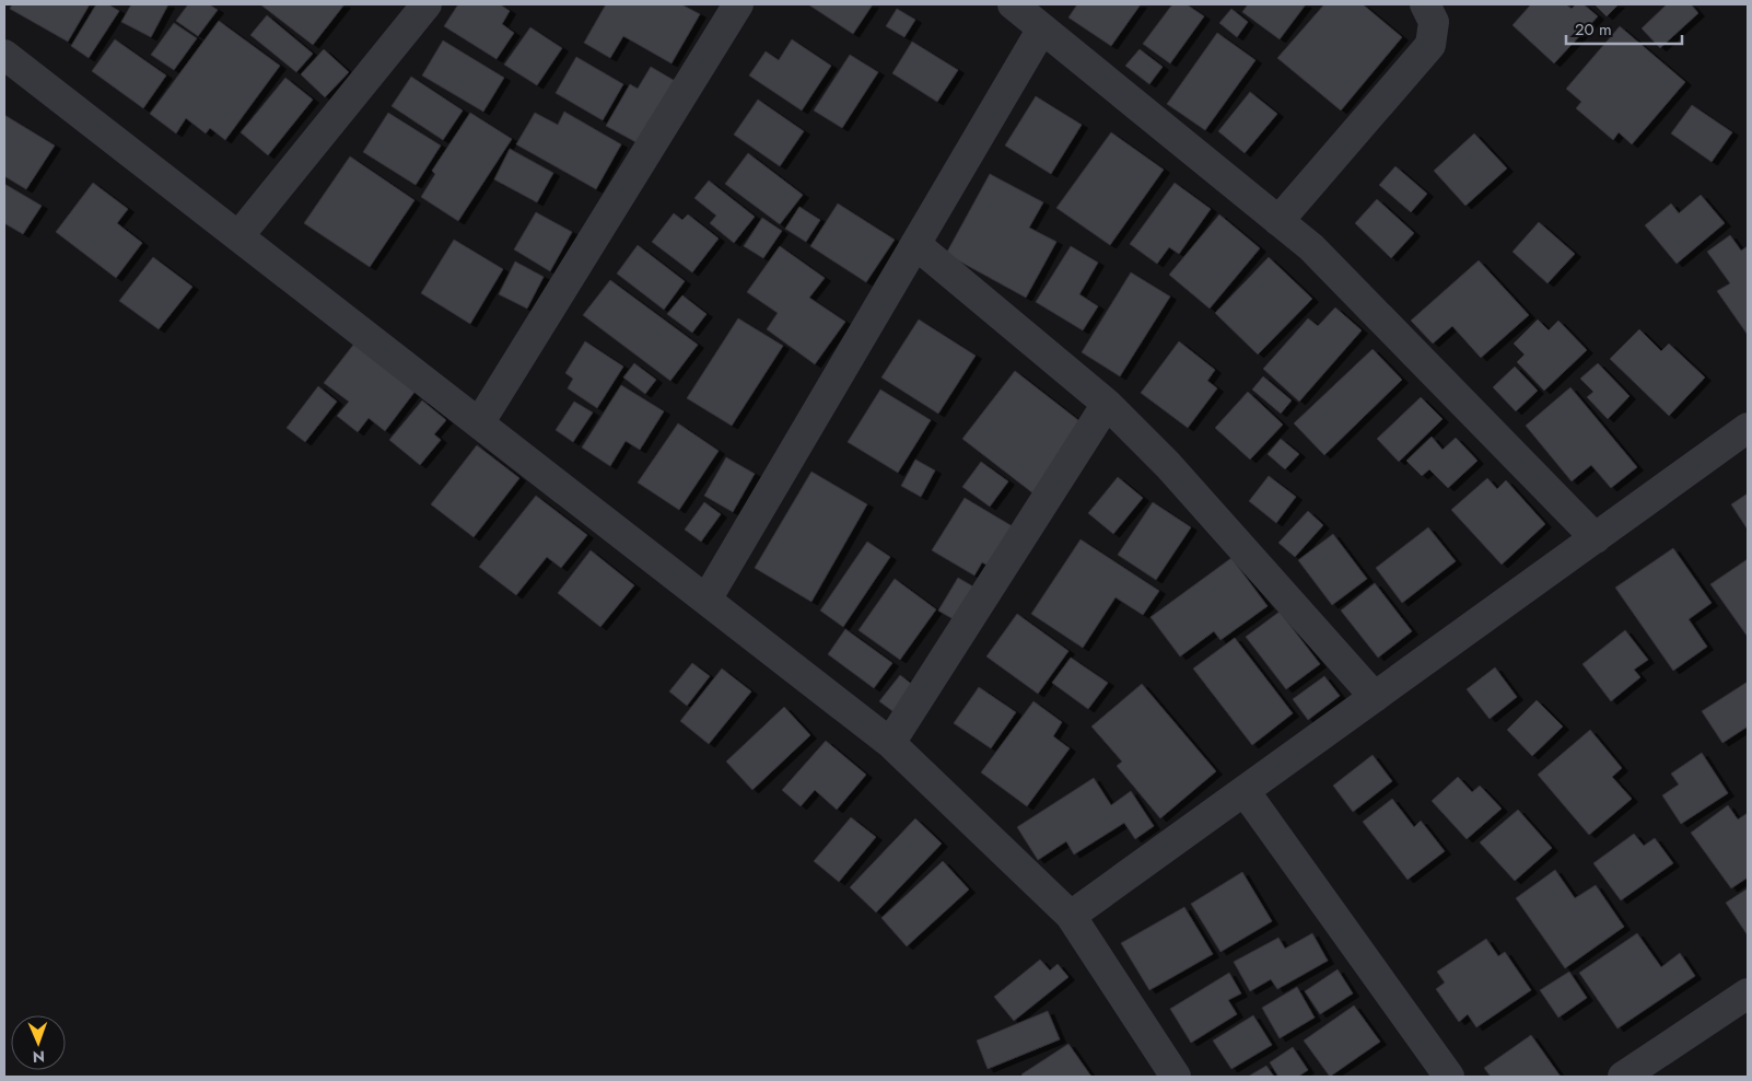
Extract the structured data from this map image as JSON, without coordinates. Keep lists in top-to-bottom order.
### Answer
{
  "scale_bar": "20 m",
  "north": "bottom"
}
